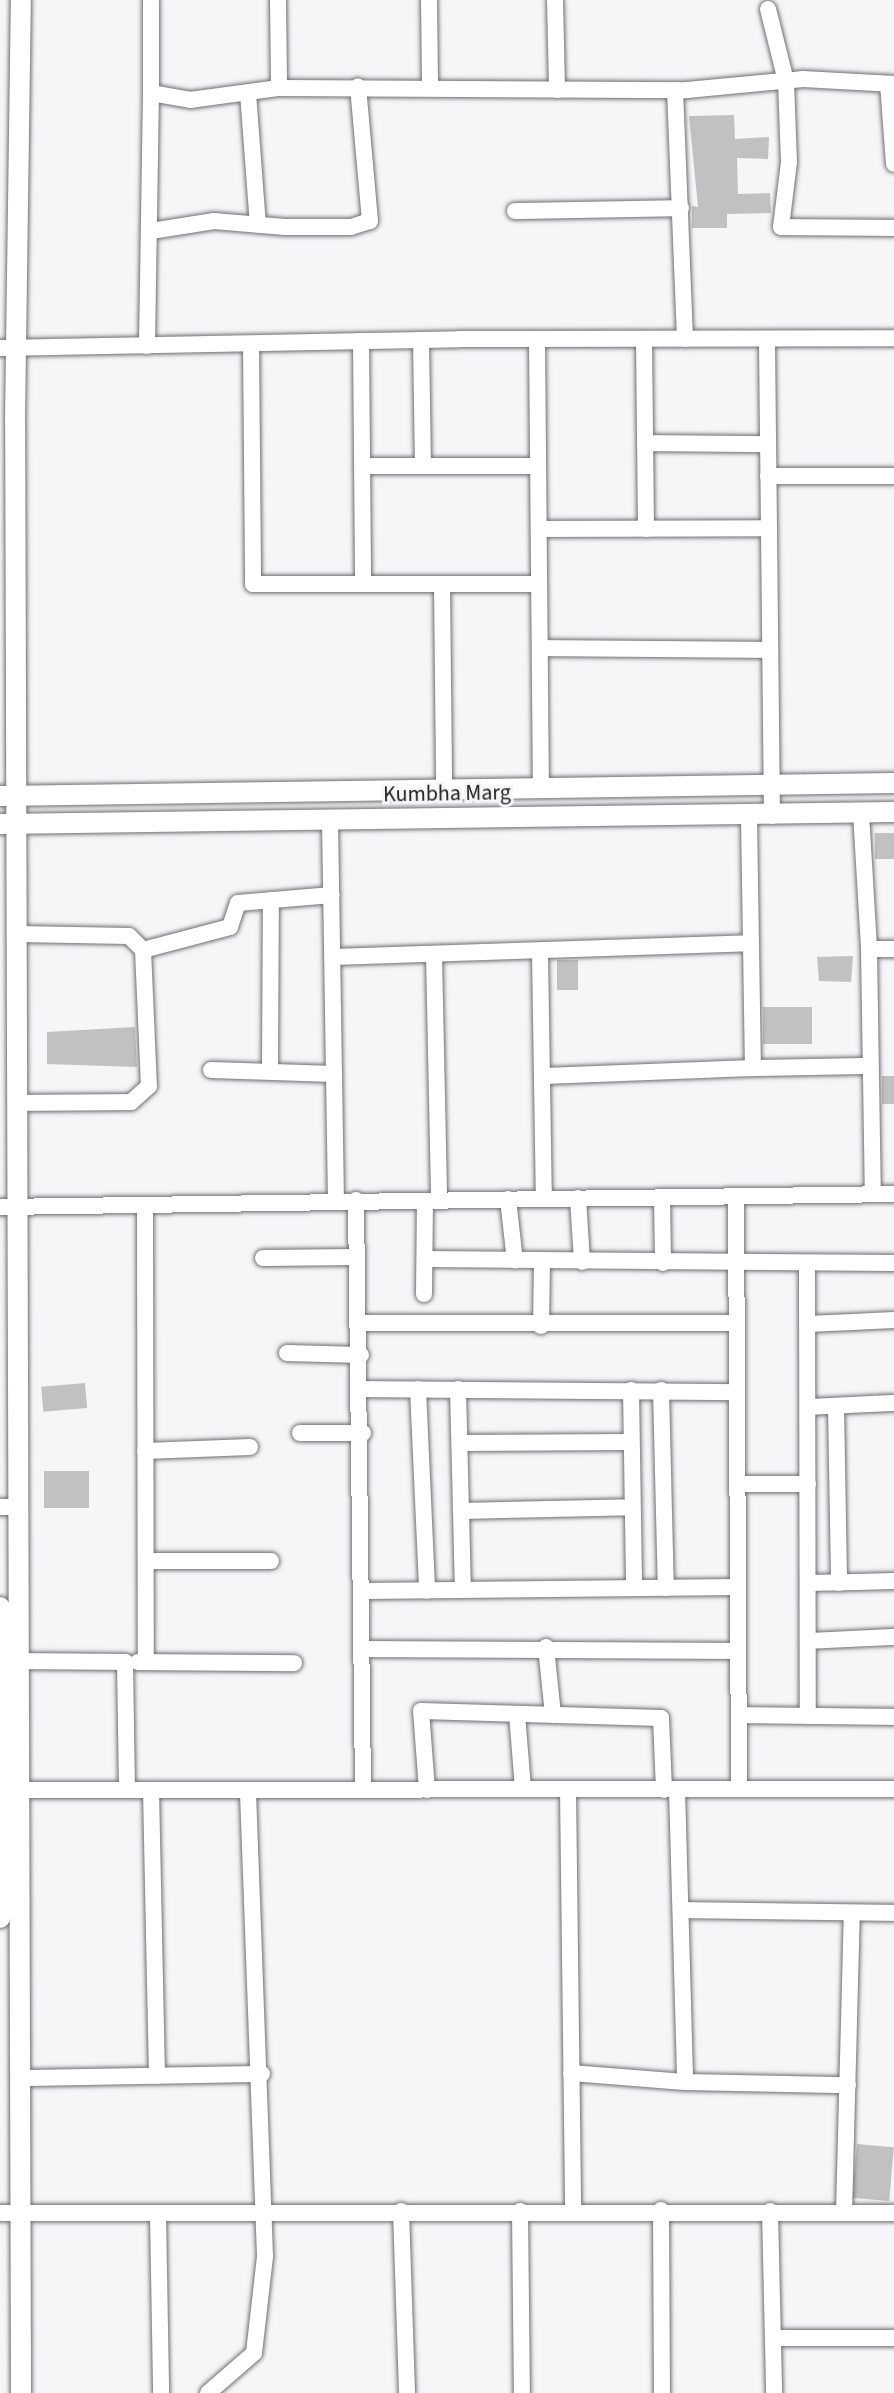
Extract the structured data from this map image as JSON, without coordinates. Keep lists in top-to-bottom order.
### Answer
{
  "streets": {
    "street": ["Kumbha Marg"]
  }
}
